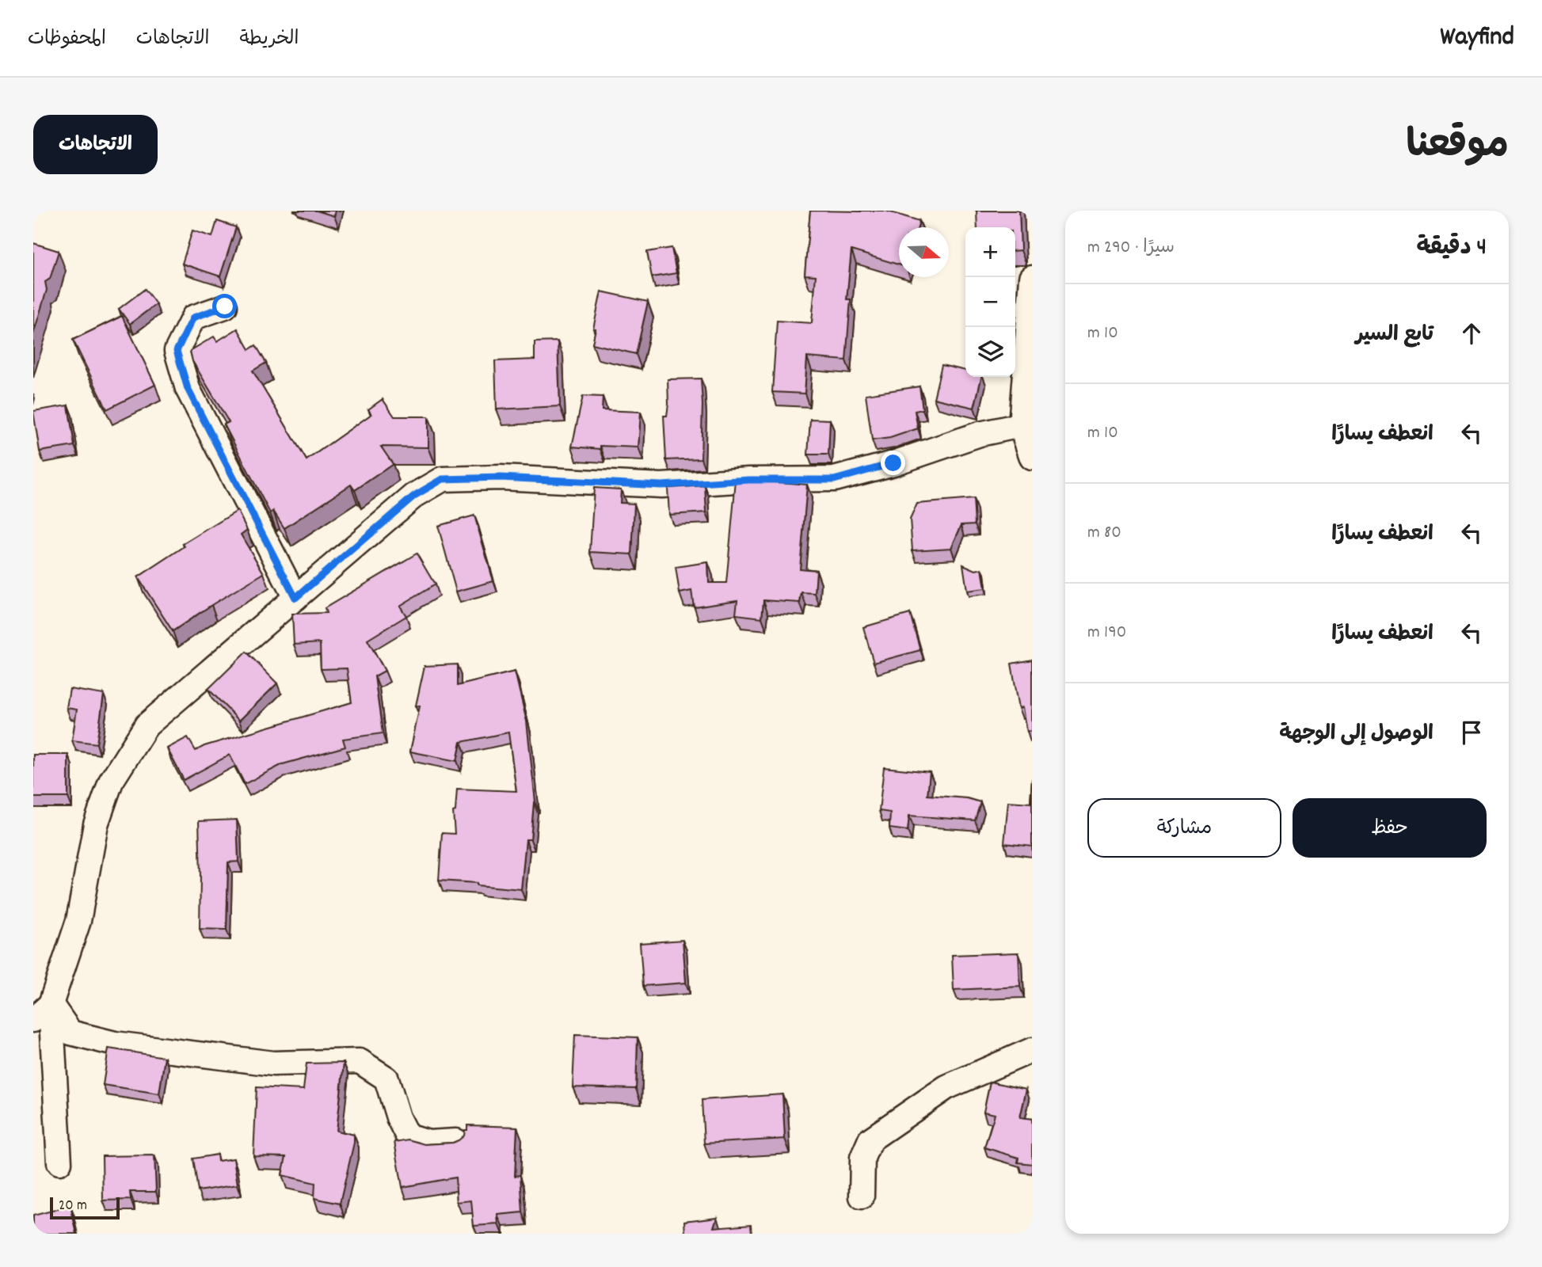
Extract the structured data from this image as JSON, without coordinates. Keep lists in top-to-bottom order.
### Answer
{
  "scale_bar": "20 m",
  "north": "right",
  "page": {
    "header": "Wayfind",
    "nav": ["الخريطة", "الاتجاهات", "المحفوظات"],
    "title": "موقعنا",
    "buttons": [
      "الاتجاهات",
      ["حفظ", "مشاركة"]
    ],
    "heading": ["4 دقيقة", "سيرًا · 290 m"],
    "map_buttons": ["+", "−"],
    "list": [
      ["تابع السير", "10 m"],
      ["انعطف يسارًا", "10 m"],
      ["انعطف يسارًا", "80 m"],
      ["انعطف يسارًا", "190 m"],
      "الوصول إلى الوجهة"
    ],
    "scale": "20 m"
  }
}
